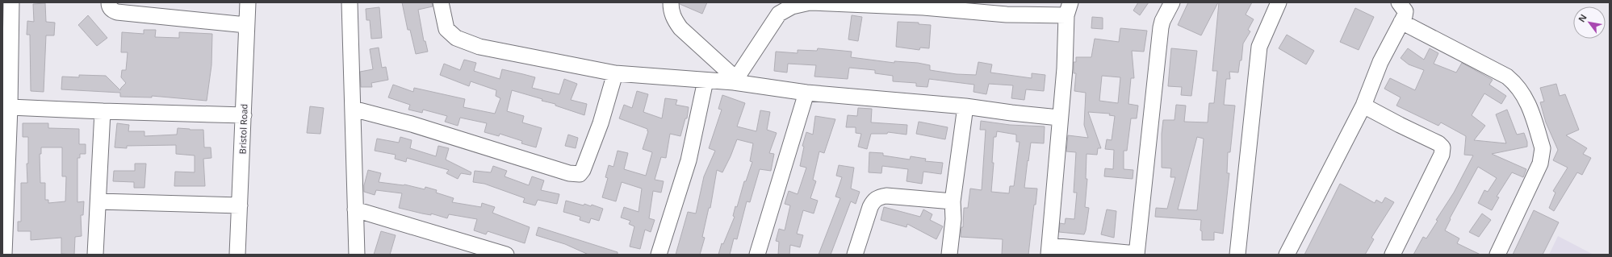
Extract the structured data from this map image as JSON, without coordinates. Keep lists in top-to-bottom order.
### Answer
{
  "streets": {
    "street": ["Bristol Road"]
  },
  "north": "top left"
}
